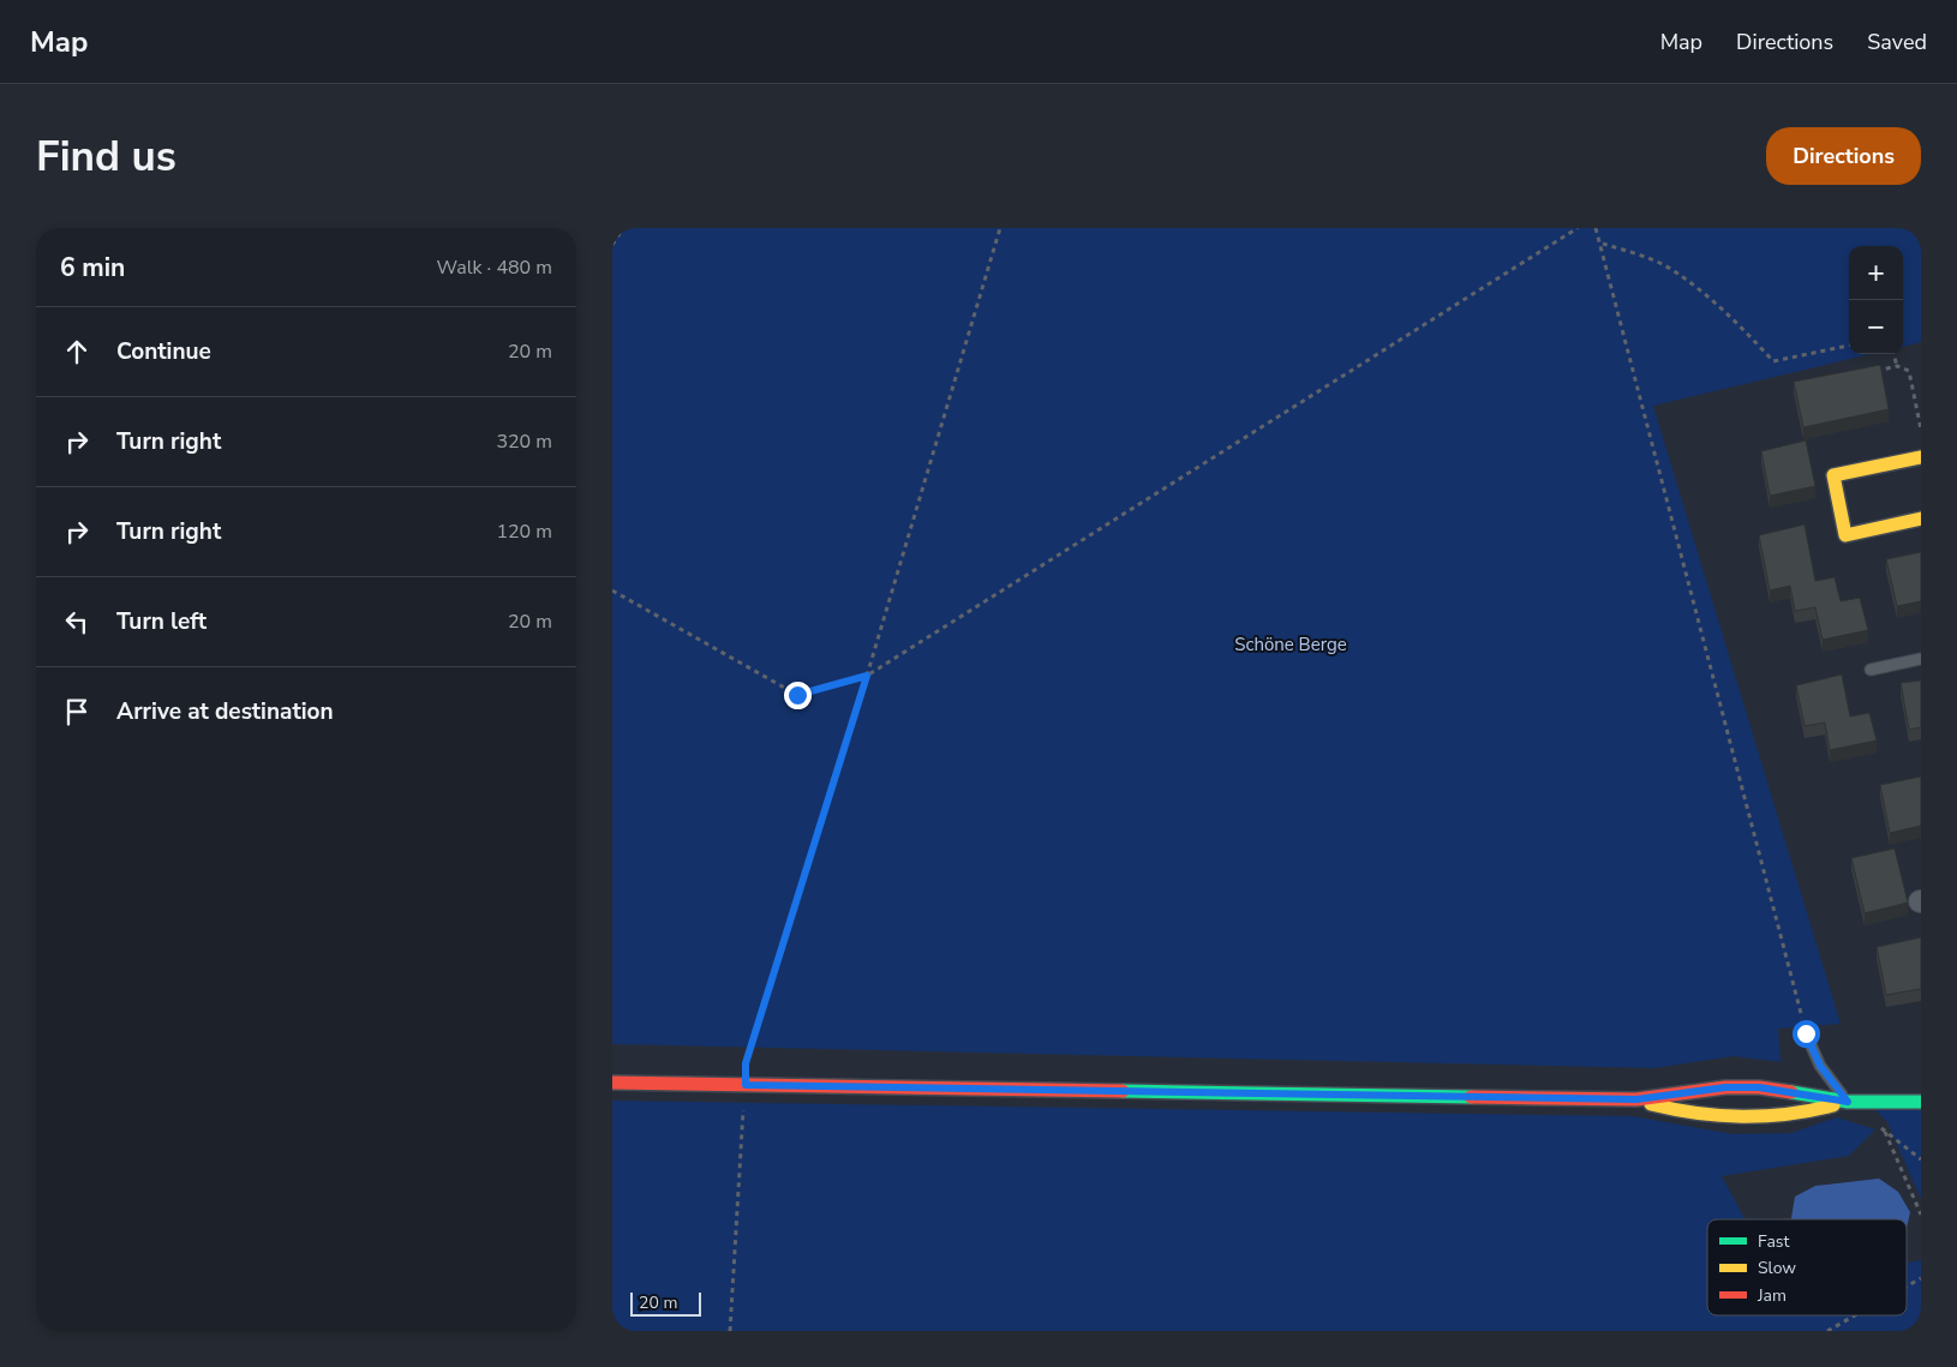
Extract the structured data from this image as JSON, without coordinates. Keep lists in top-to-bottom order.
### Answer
{
  "parks": ["Schöne Berge"],
  "legend": ["Fast", "Slow", "Jam"],
  "scale_bar": "20 m",
  "page": {
    "header": "Map",
    "nav": ["Map", "Directions", "Saved"],
    "buttons": "Directions",
    "title": "Find us",
    "heading": ["6 min", "Walk · 480 m"],
    "map_buttons": ["+", "−"],
    "list": [
      ["Continue", "20 m"],
      ["Turn right", "320 m"],
      ["Turn right", "120 m"],
      ["Turn left", "20 m"],
      "Arrive at destination"
    ],
    "scale": "20 m"
  }
}
